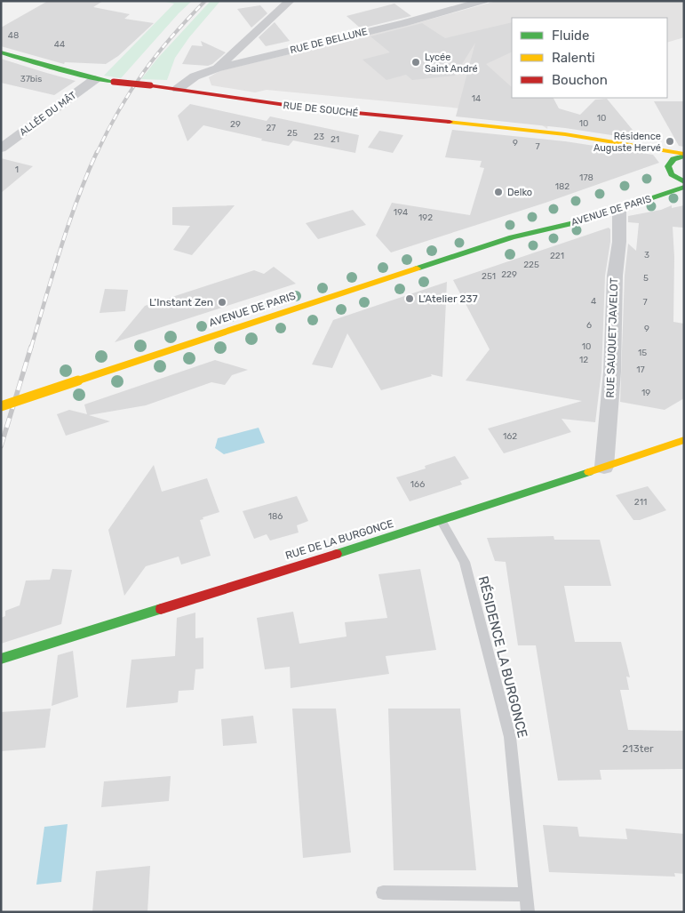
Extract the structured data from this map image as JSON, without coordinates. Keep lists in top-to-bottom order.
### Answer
{
  "streets": {
    "street": [
      "RUE DE BELLUNE",
      "RUE DE SOUCHÉ",
      "ALLÉE DU MÂT",
      "AVENUE DE PARIS",
      "RUE SAUQUET JAVELOT",
      "RUE DE LA BURGONCE"
    ],
    "lane": ["RÉSIDENCE LA BURGONCE"]
  },
  "crossings": [
    ["RUE DE BELLUNE", "RUE DE SOUCHÉ"],
    ["RUE DE SOUCHÉ", "ALLÉE DU MÂT"],
    ["AVENUE DE PARIS", "RUE SAUQUET JAVELOT"],
    ["RUE SAUQUET JAVELOT", "RUE DE LA BURGONCE"],
    ["RUE DE LA BURGONCE", "RÉSIDENCE LA BURGONCE"]
  ],
  "places": [
    "Lycée Saint André",
    "Résidence Auguste Hervé",
    "Delko",
    "L'Atelier 237",
    "L'Instant Zen"
  ],
  "house_numbers": [
    "48",
    "44",
    "37bis",
    "14",
    "10",
    "10",
    "29",
    "27",
    "25",
    "23",
    "21",
    "9",
    "7",
    "1",
    "178",
    "182",
    "194",
    "192",
    "3",
    "221",
    "225",
    "229",
    "251",
    "5",
    "4",
    "7",
    "6",
    "9",
    "10",
    "15",
    "12",
    "17",
    "19",
    "162",
    "166",
    "211",
    "186",
    "213ter"
  ],
  "legend": ["Fluide", "Ralenti", "Bouchon"]
}
